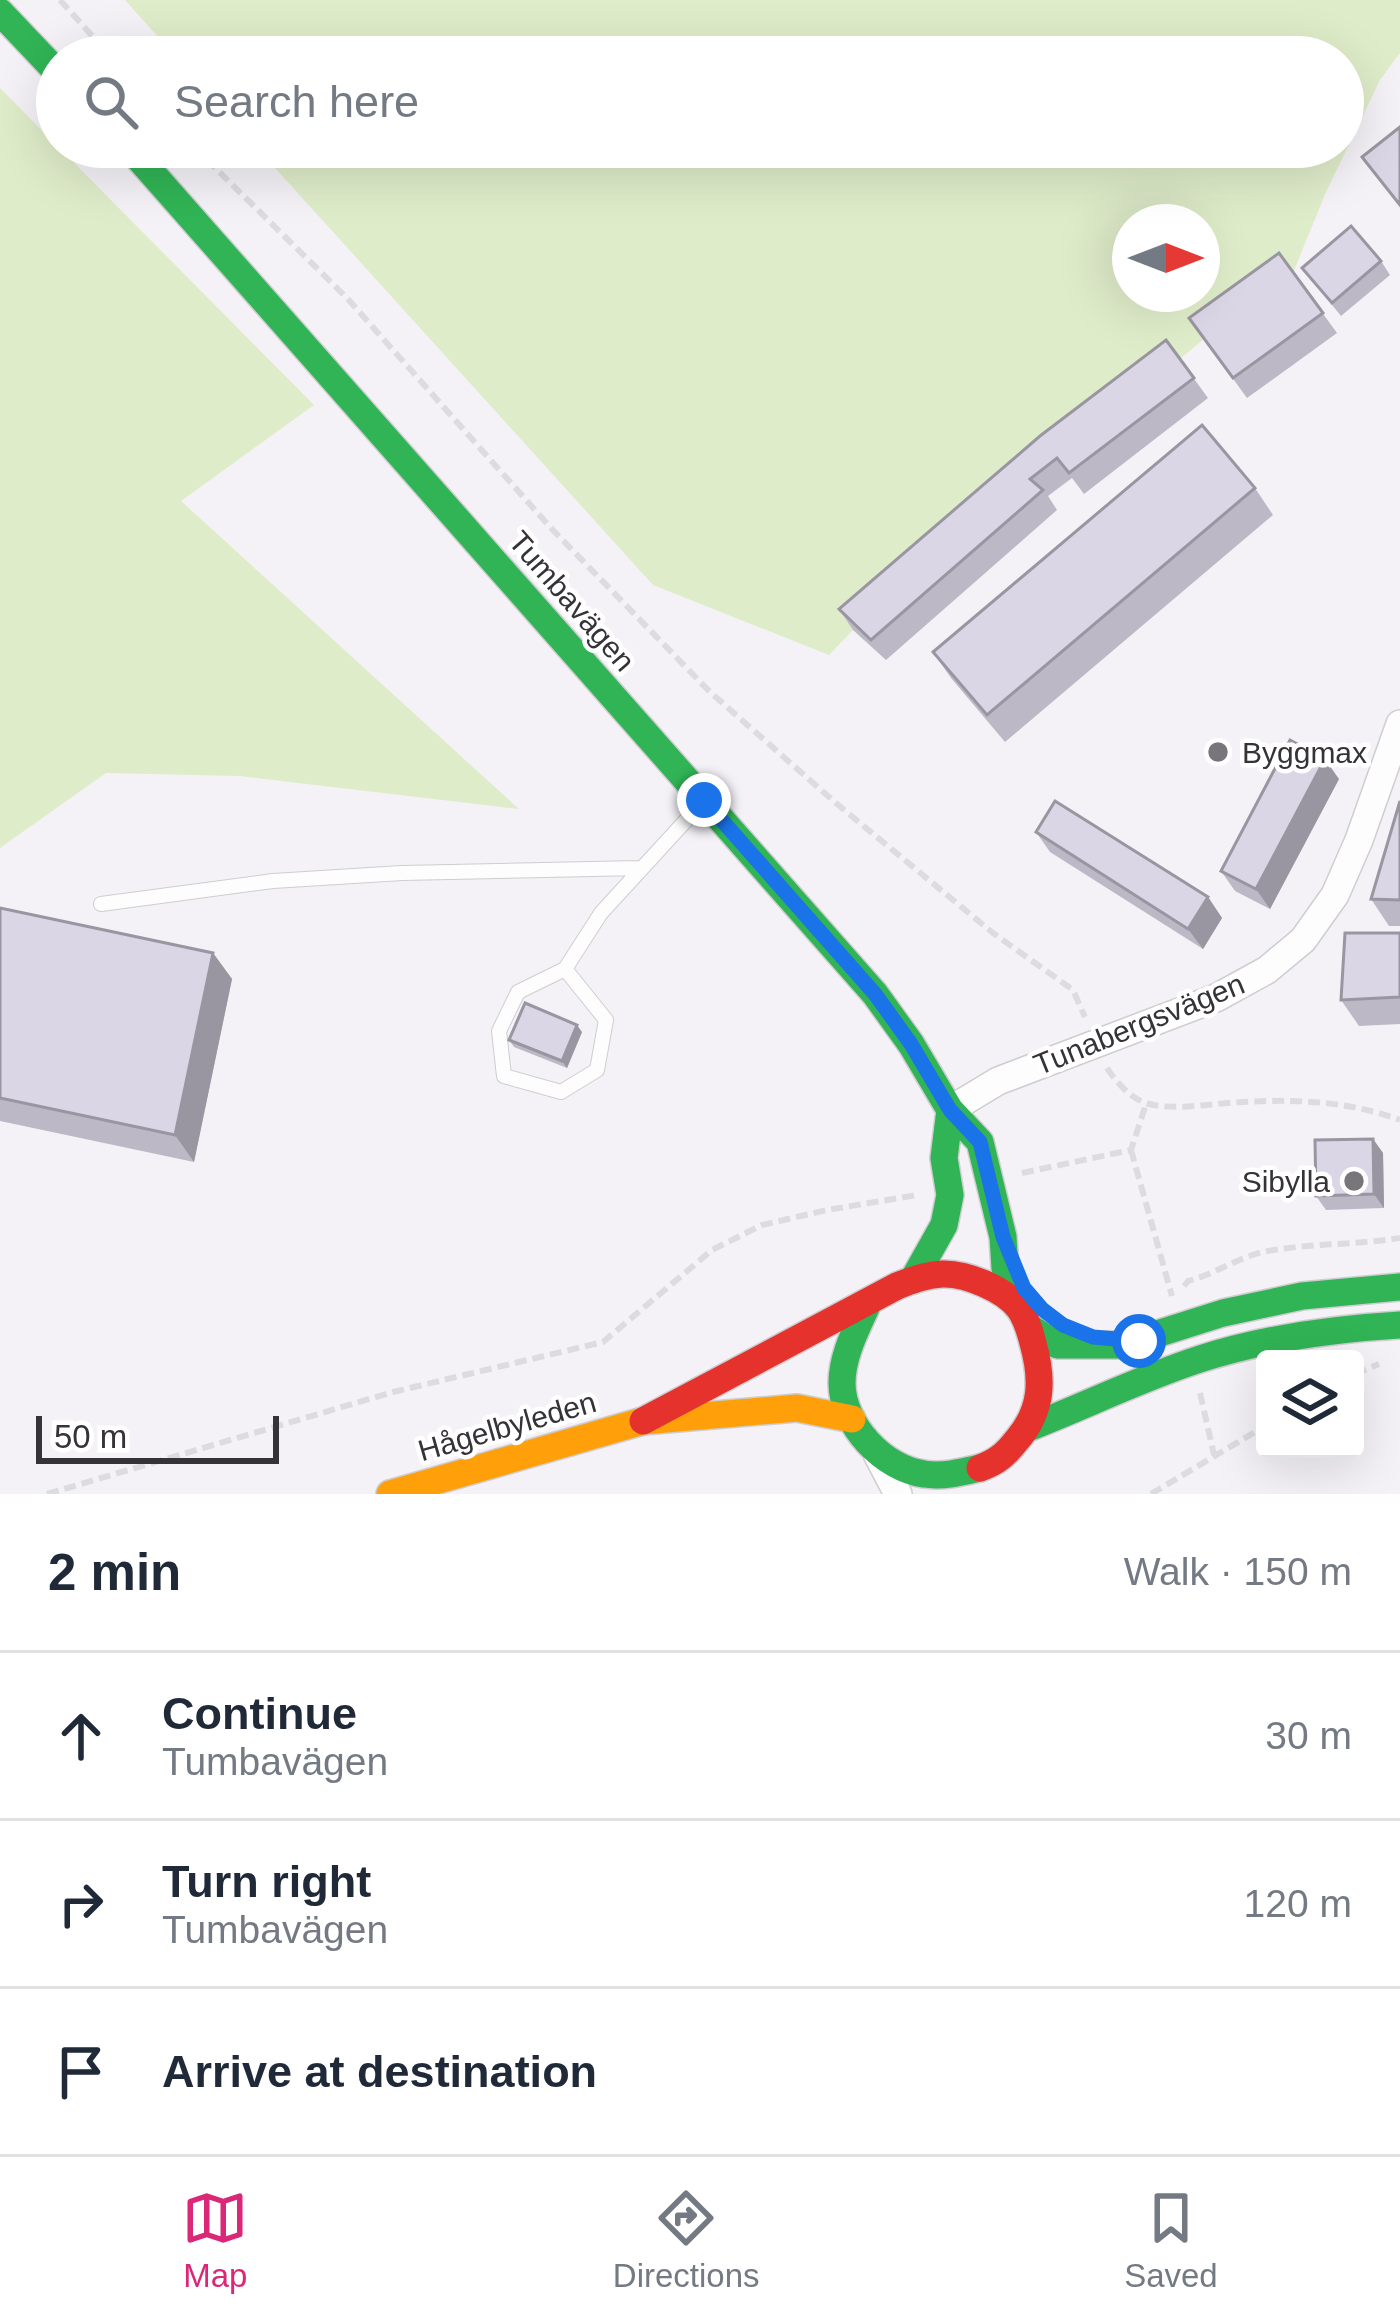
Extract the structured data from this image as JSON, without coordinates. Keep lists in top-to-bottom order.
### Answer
{
  "streets": {
    "main road": ["Tumbavägen", "Hågelbyleden"],
    "street": ["Tunabergsvägen"]
  },
  "crossings": [
    ["Tumbavägen", "Tunabergsvägen"],
    ["Tumbavägen", "Hågelbyleden"]
  ],
  "places": ["Byggmax", "Sibylla"],
  "scale_bar": "50 m",
  "north": "right",
  "page": {
    "search": "Search here",
    "scale": "50 m",
    "heading": ["2 min", "Walk · 150 m"],
    "list": [
      ["Continue", "Tumbavägen", "30 m"],
      ["Turn right", "Tumbavägen", "120 m"],
      "Arrive at destination"
    ],
    "nav": ["Map", "Directions", "Saved"]
  }
}
